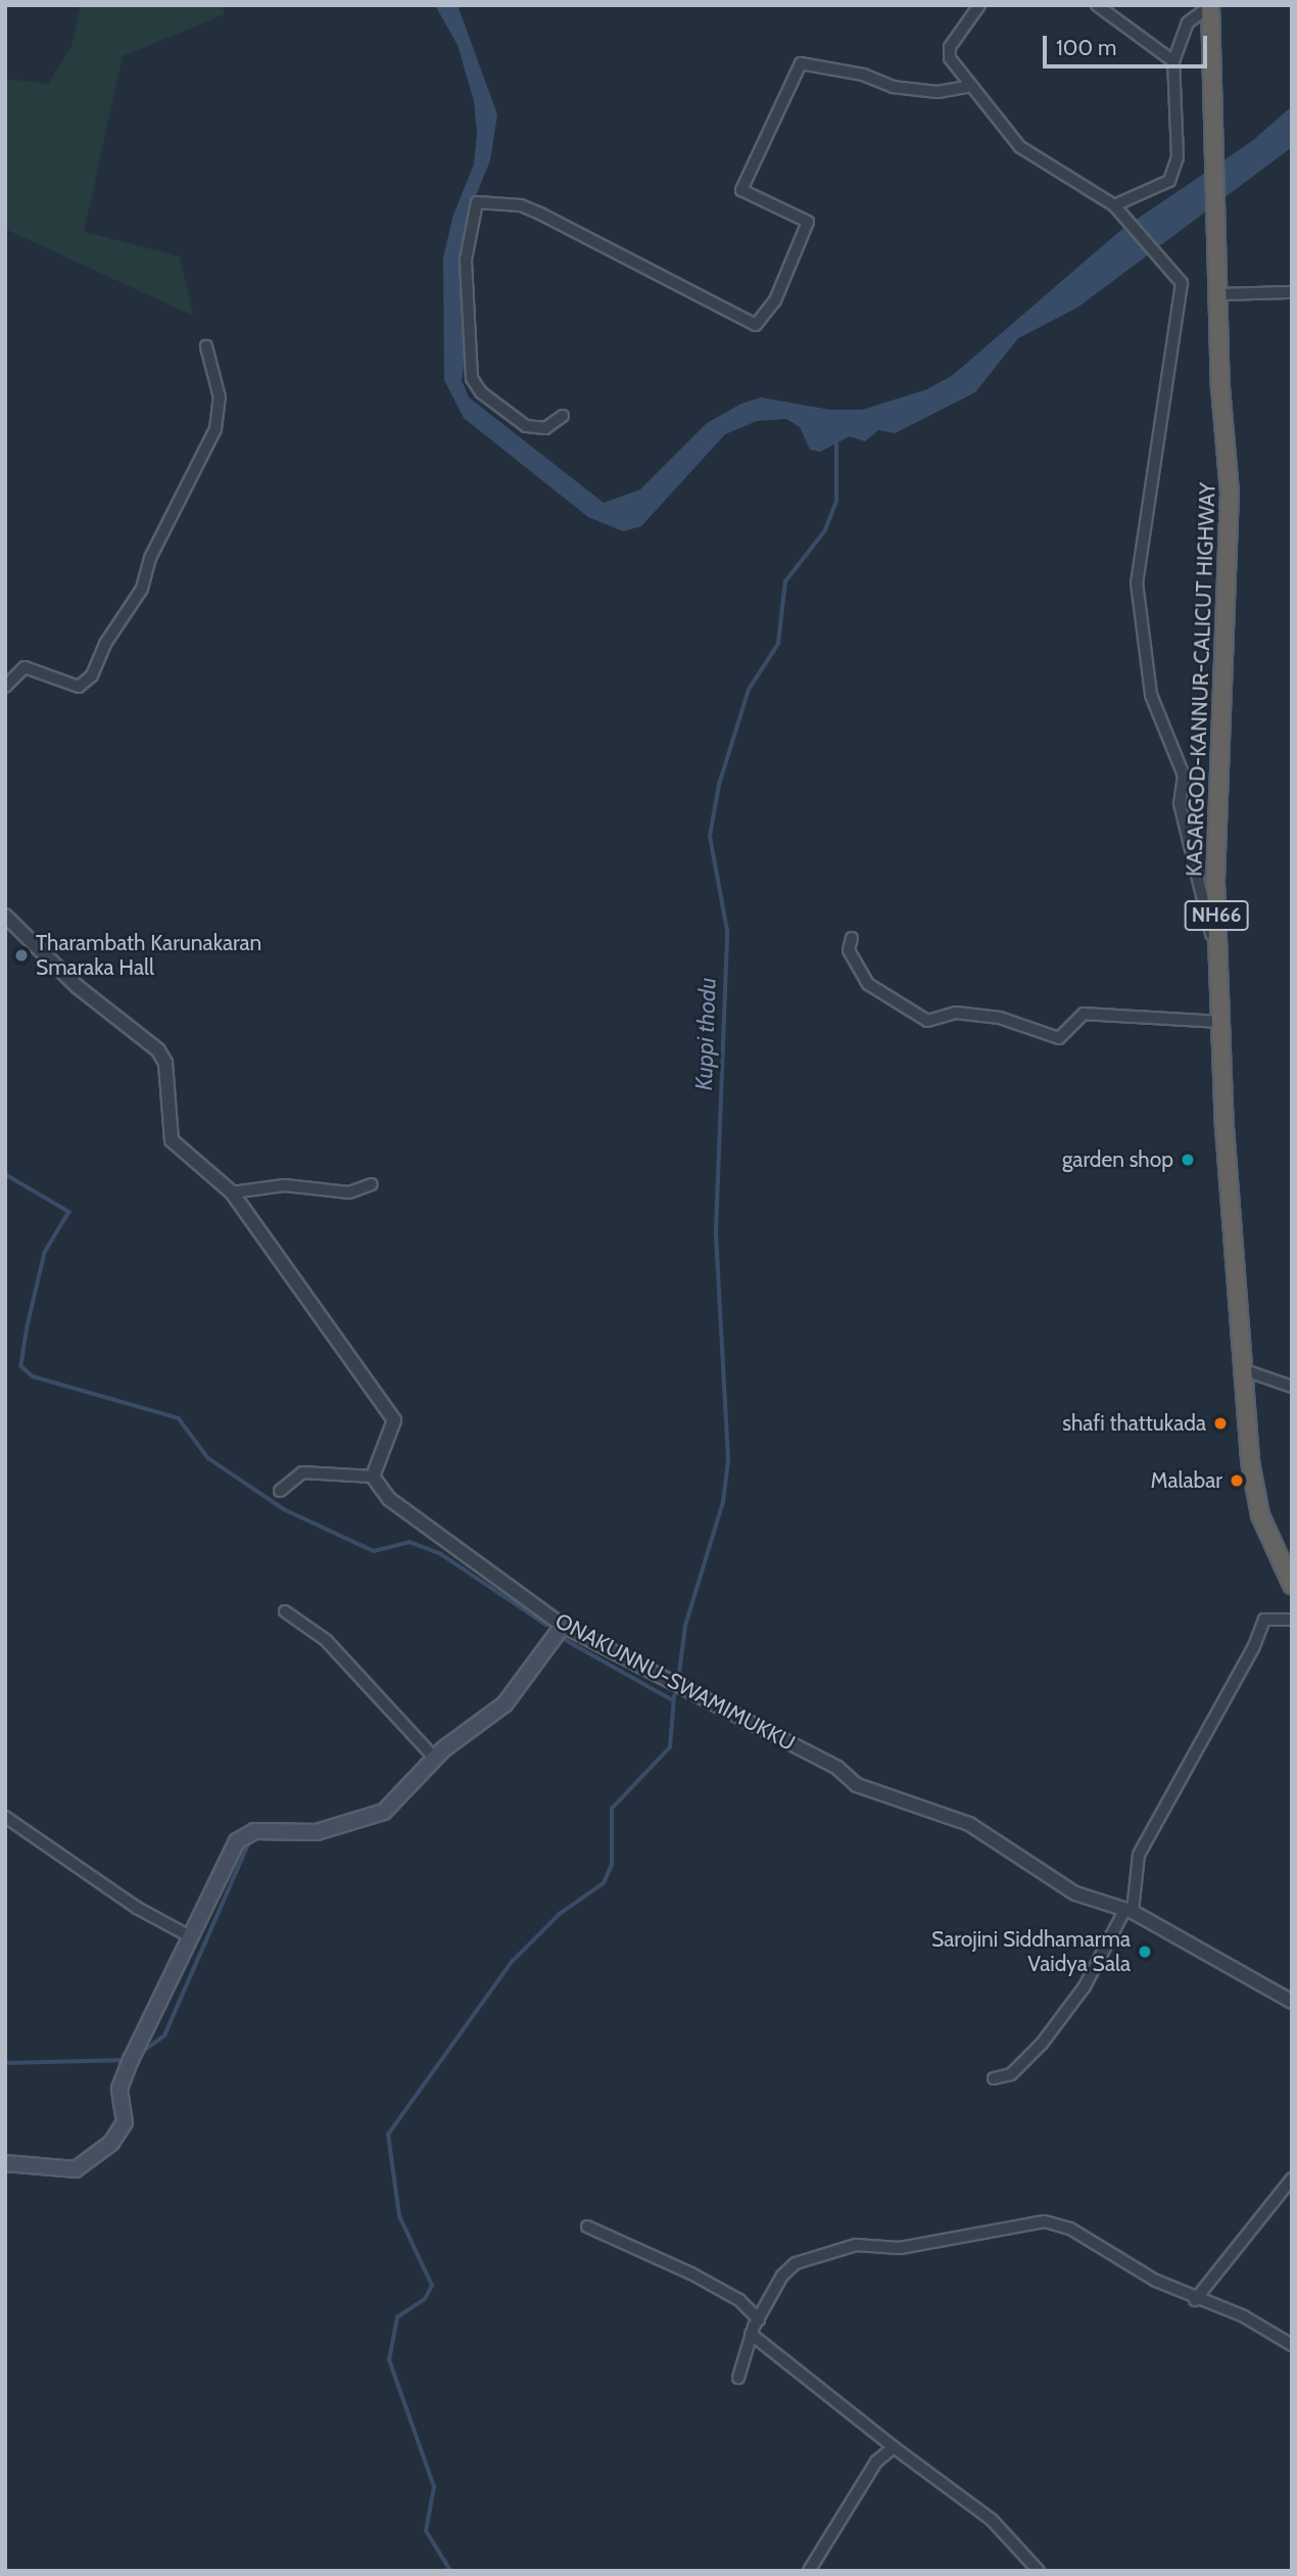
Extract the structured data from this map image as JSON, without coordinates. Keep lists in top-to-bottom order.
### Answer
{
  "streets": {
    "highway": ["KASARGOD-KANNUR-CALICUT HIGHWAY", "NH66"],
    "street": ["ONAKUNNU-SWAMIMUKKU"]
  },
  "water": ["Kuppi thodu"],
  "places": [
    "Tharambath Karunakaran Smaraka Hall",
    "garden shop",
    "shafi thattukada",
    "Malabar",
    "Sarojini Siddhamarma Vaidya Sala"
  ],
  "scale_bar": "100 m"
}
